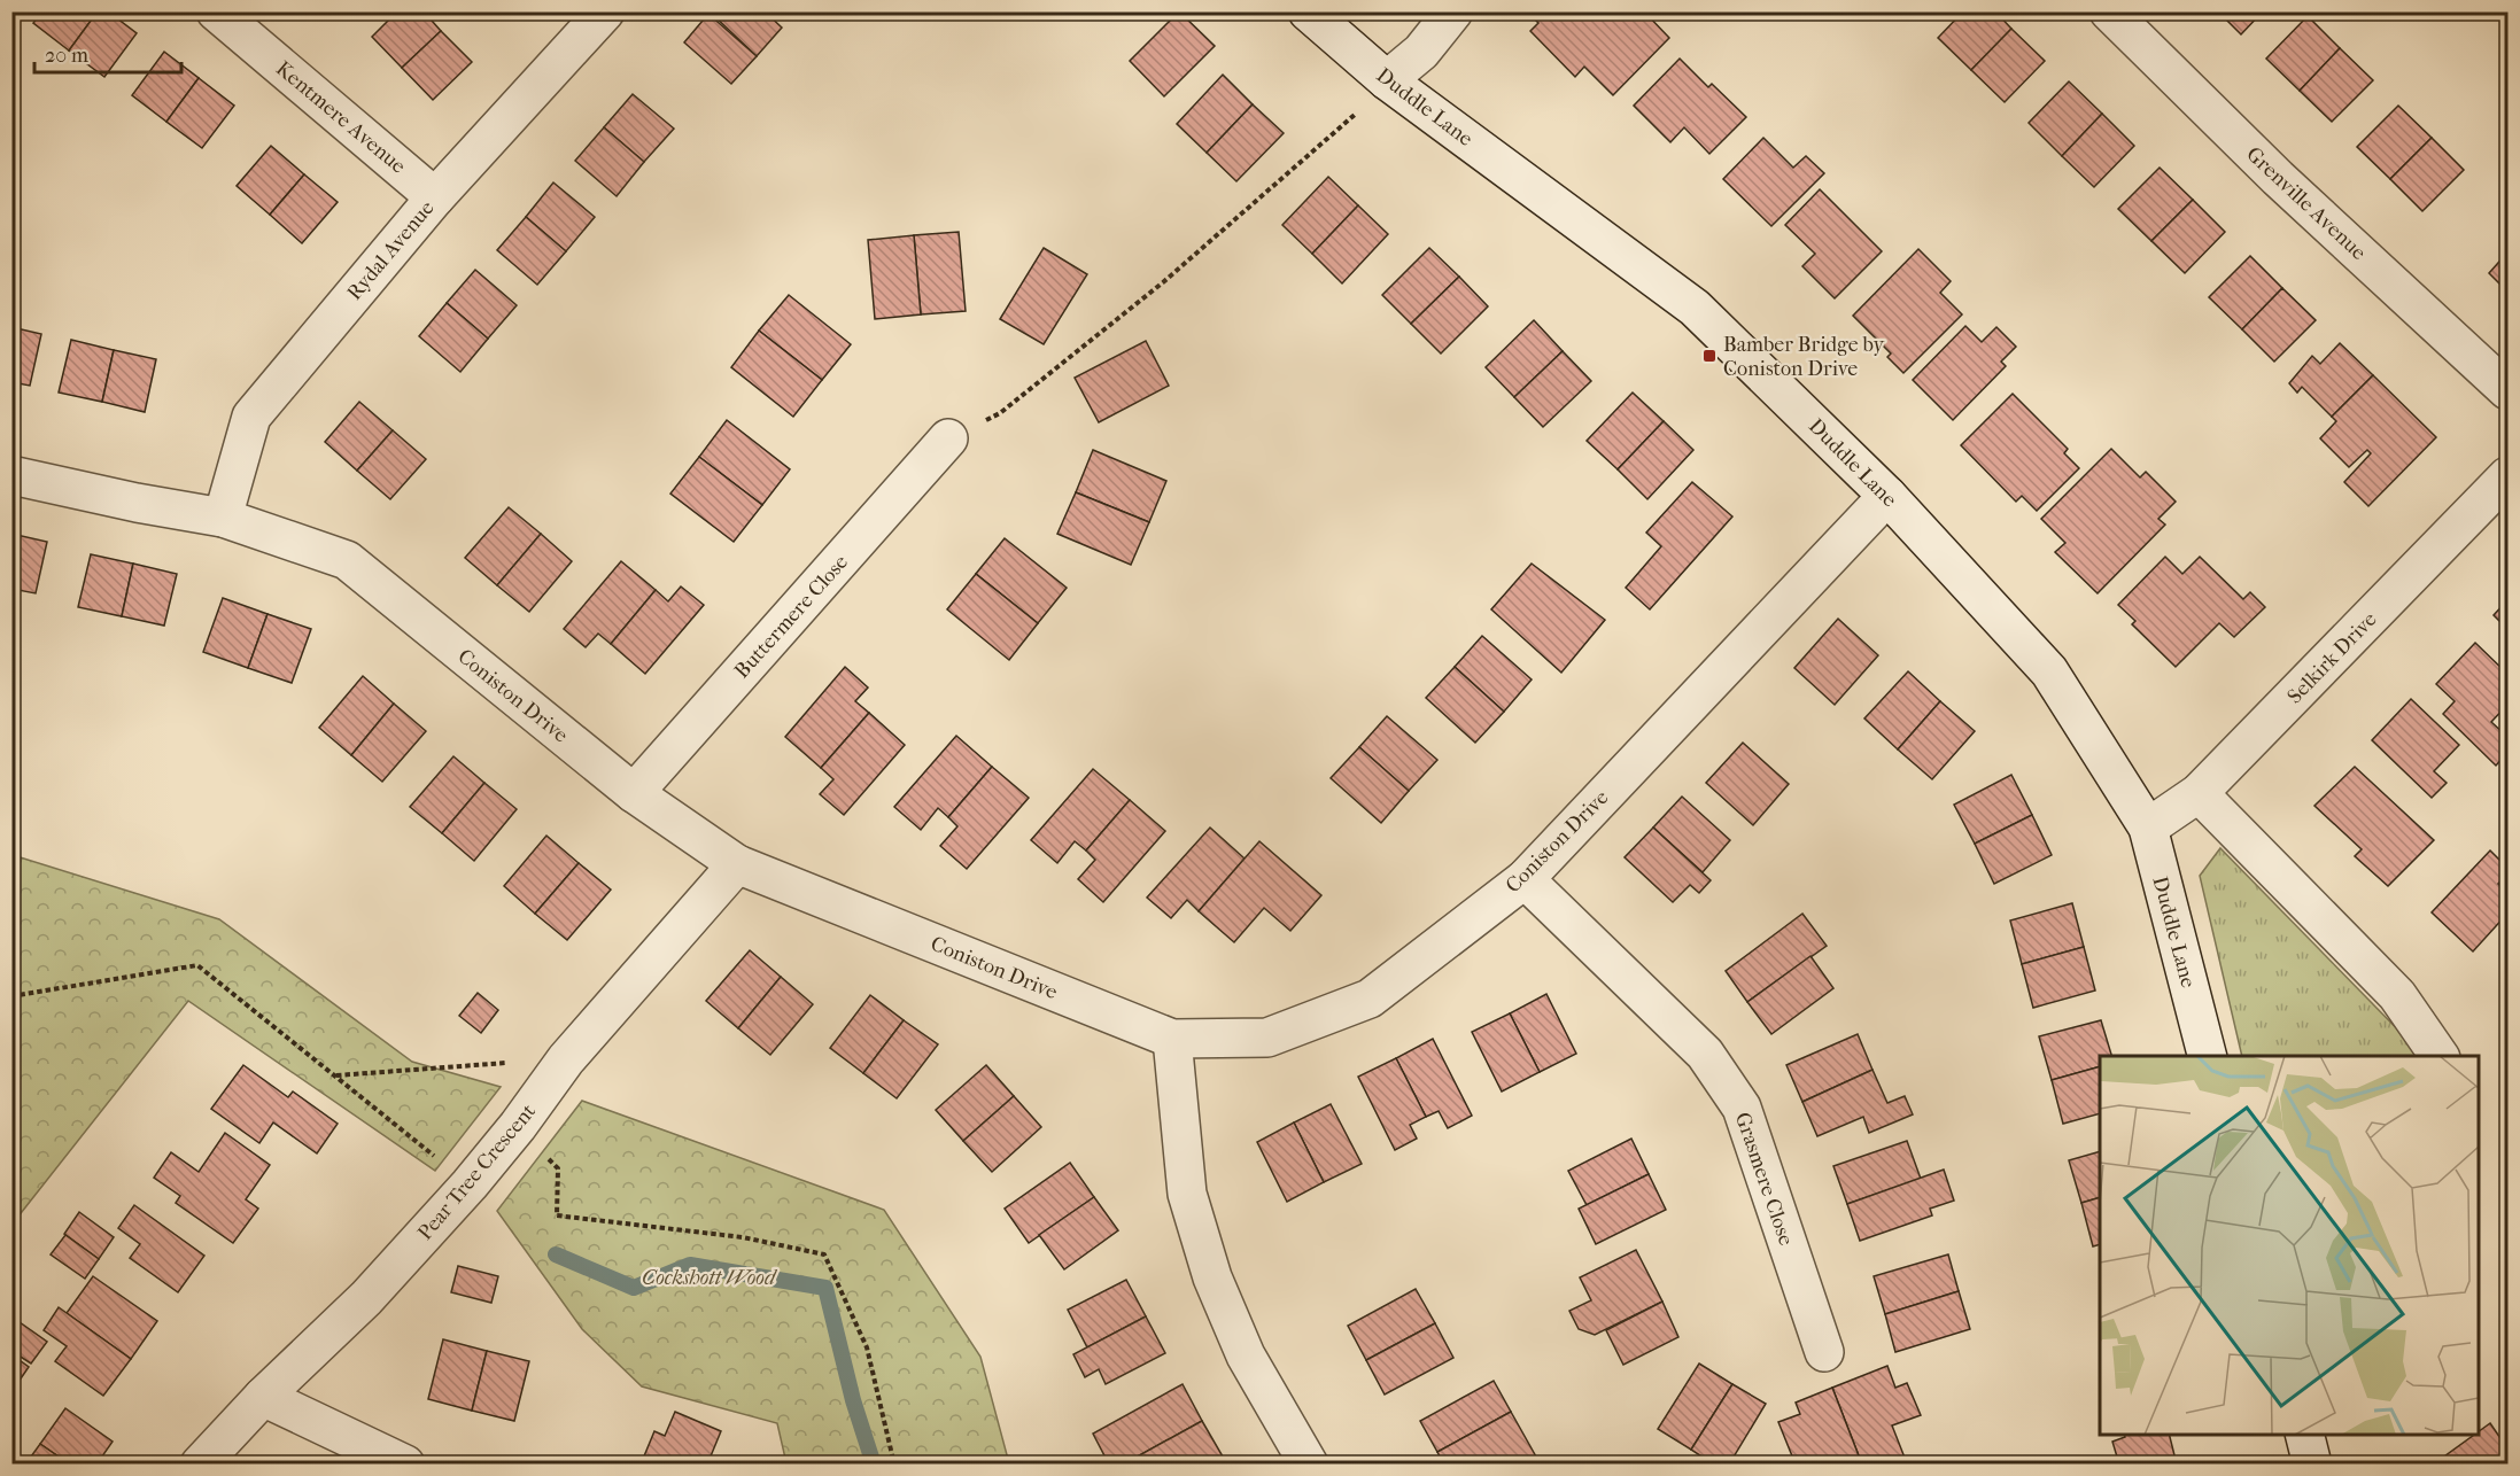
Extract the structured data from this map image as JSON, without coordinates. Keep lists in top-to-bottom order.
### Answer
{
  "streets": {
    "street": [
      "Duddle Lane",
      "Kentmere Avenue",
      "Grenville Avenue",
      "Rydal Avenue",
      "Buttermere Close",
      "Selkirk Drive",
      "Coniston Drive",
      "Pear Tree Crescent",
      "Grasmere Close"
    ]
  },
  "crossings": [
    ["Duddle Lane", "Selkirk Drive"],
    ["Duddle Lane", "Coniston Drive"],
    ["Kentmere Avenue", "Rydal Avenue"],
    ["Rydal Avenue", "Coniston Drive"],
    ["Buttermere Close", "Coniston Drive"],
    ["Coniston Drive", "Pear Tree Crescent"],
    ["Coniston Drive", "Grasmere Close"]
  ],
  "parks": ["Cockshott Wood"],
  "places": {
    "transit": ["Bamber Bridge by Coniston Drive"]
  },
  "scale_bar": "20 m"
}
